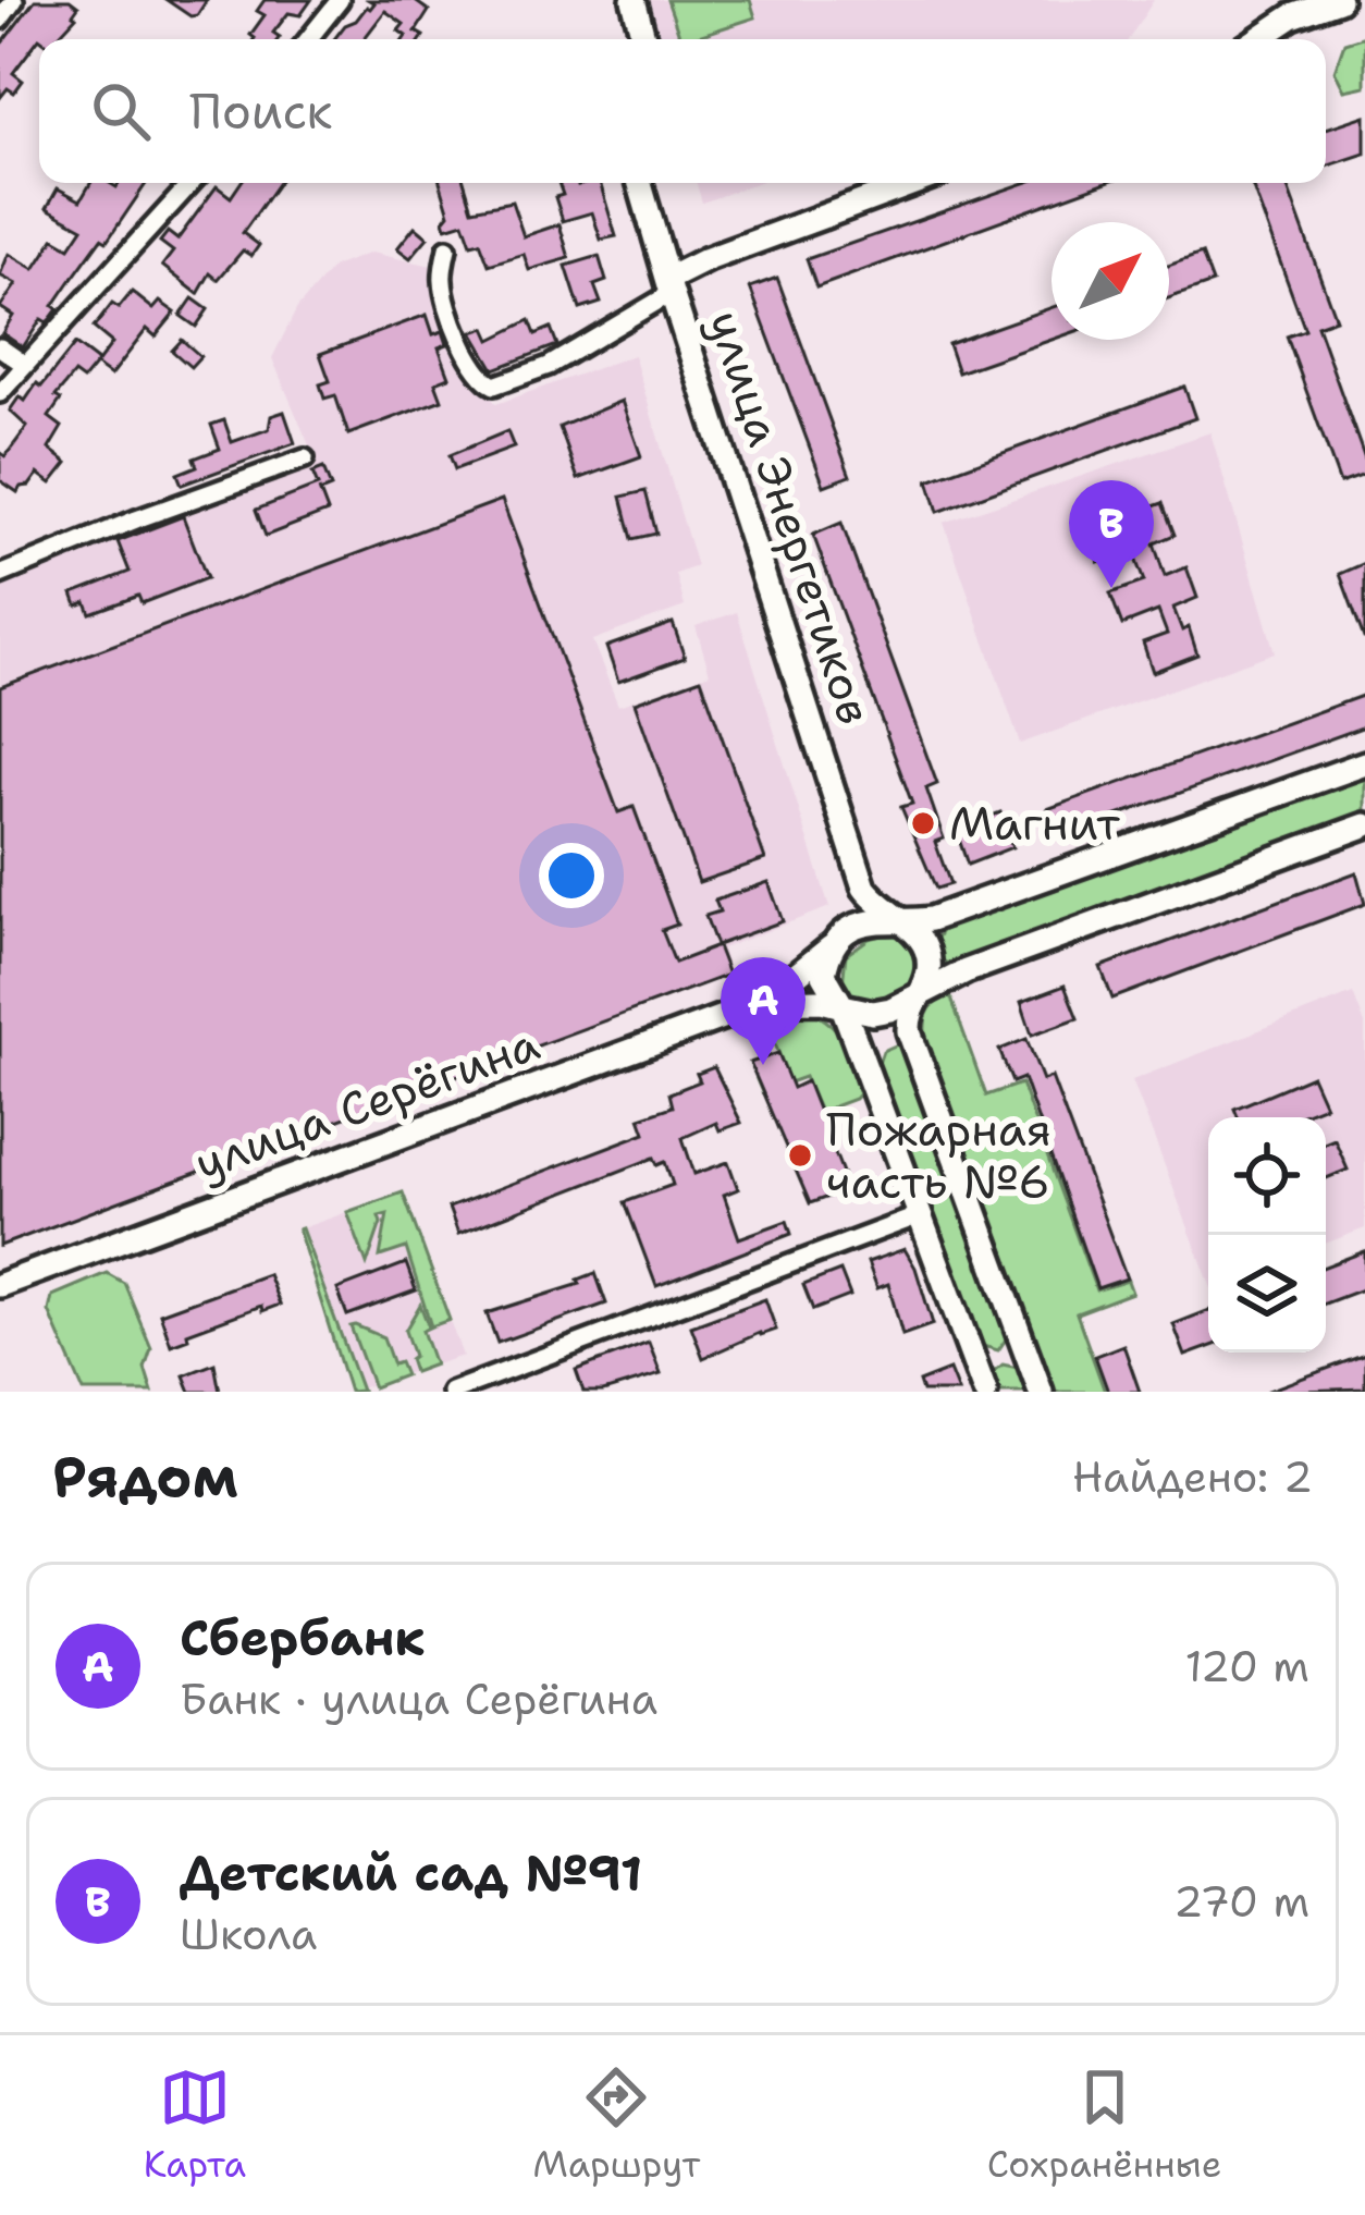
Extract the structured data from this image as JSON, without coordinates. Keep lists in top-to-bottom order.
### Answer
{
  "streets": {
    "main road": ["улица Энергетиков", "улица Серёгина"]
  },
  "places": ["Магнит", "Пожарная часть №6"],
  "north": "top right",
  "page": {
    "search": "Поиск",
    "pins": ["B", "A"],
    "heading": ["Рядом", "Найдено: 2"],
    "list": [
      {
        "mark": "A",
        "name": "Сбербанк",
        "note": "Банк · улица Серёгина",
        "value": "120 m"
      },
      {
        "mark": "B",
        "name": "Детский сад №91",
        "note": "Школа",
        "value": "270 m"
      }
    ],
    "nav": ["Карта", "Маршрут", "Сохранённые"]
  }
}
